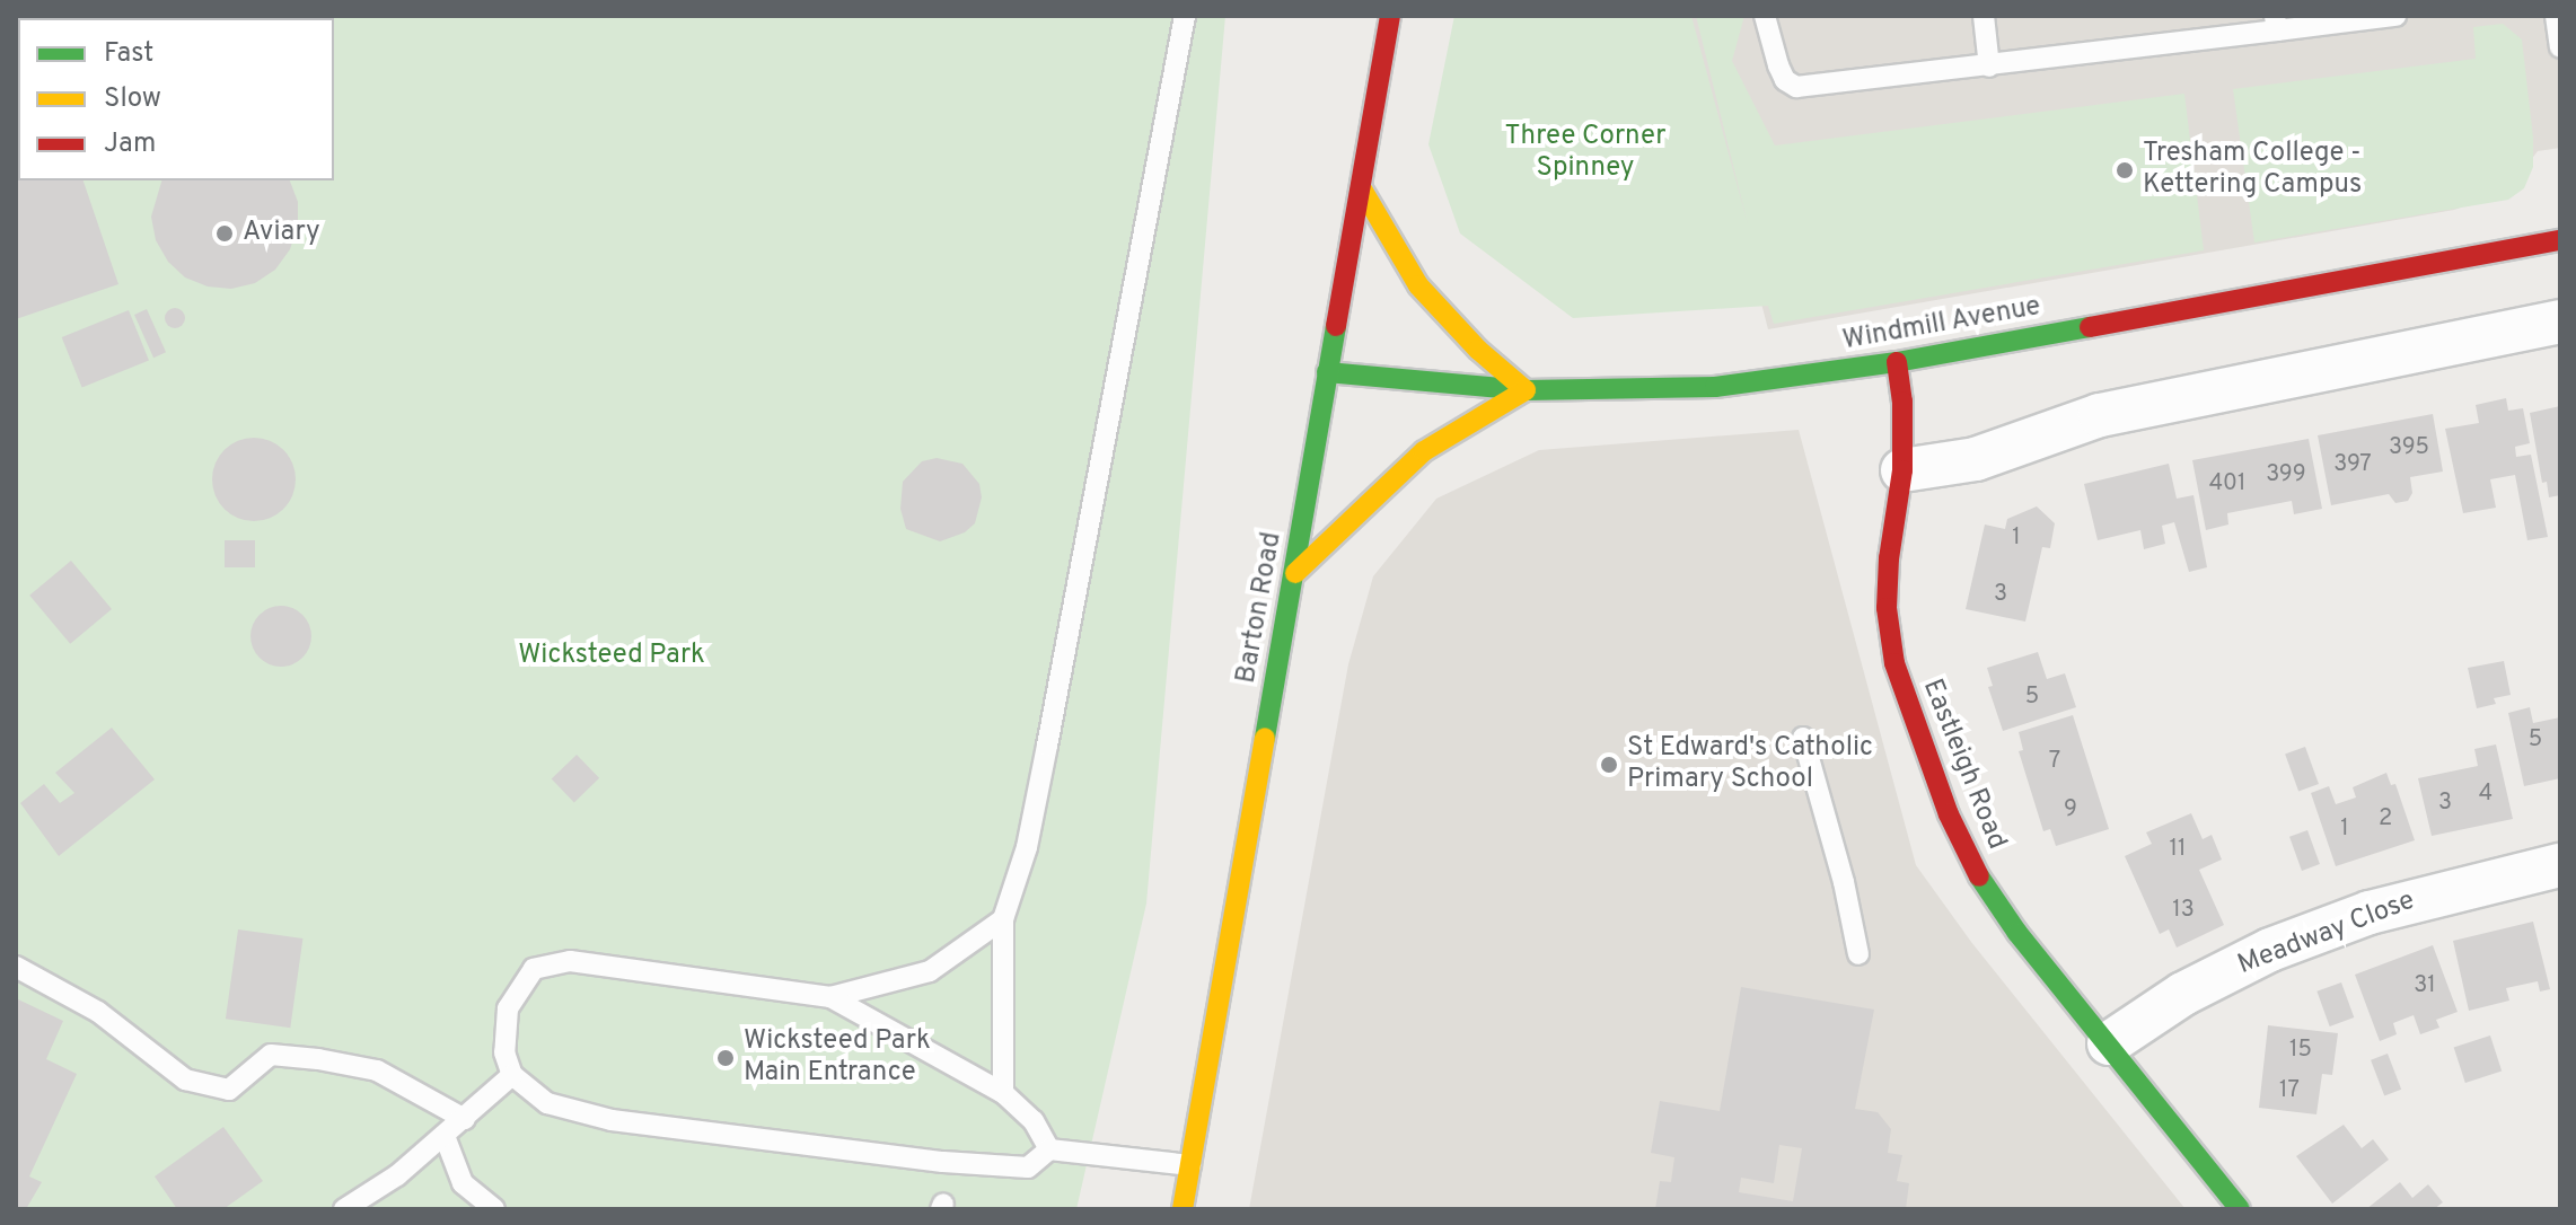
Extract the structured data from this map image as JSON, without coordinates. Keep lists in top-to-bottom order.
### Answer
{
  "streets": {
    "main road": ["Windmill Avenue", "Barton Road", "Eastleigh Road"],
    "street": ["Meadway Close"]
  },
  "crossings": [
    ["Windmill Avenue", "Barton Road"],
    ["Windmill Avenue", "Eastleigh Road"],
    ["Eastleigh Road", "Meadway Close"]
  ],
  "parks": ["Three Corner Spinney", "Wicksteed Park"],
  "places": [
    "Tresham College - Kettering Campus",
    "Aviary",
    "St Edward's Catholic Primary School",
    "Wicksteed Park Main Entrance"
  ],
  "house_numbers": [
    "395",
    "397",
    "399",
    "401",
    "1",
    "3",
    "5",
    "5",
    "7",
    "4",
    "3",
    "9",
    "2",
    "1",
    "11",
    "13",
    "31",
    "15",
    "17"
  ],
  "legend": ["Fast", "Slow", "Jam"]
}
